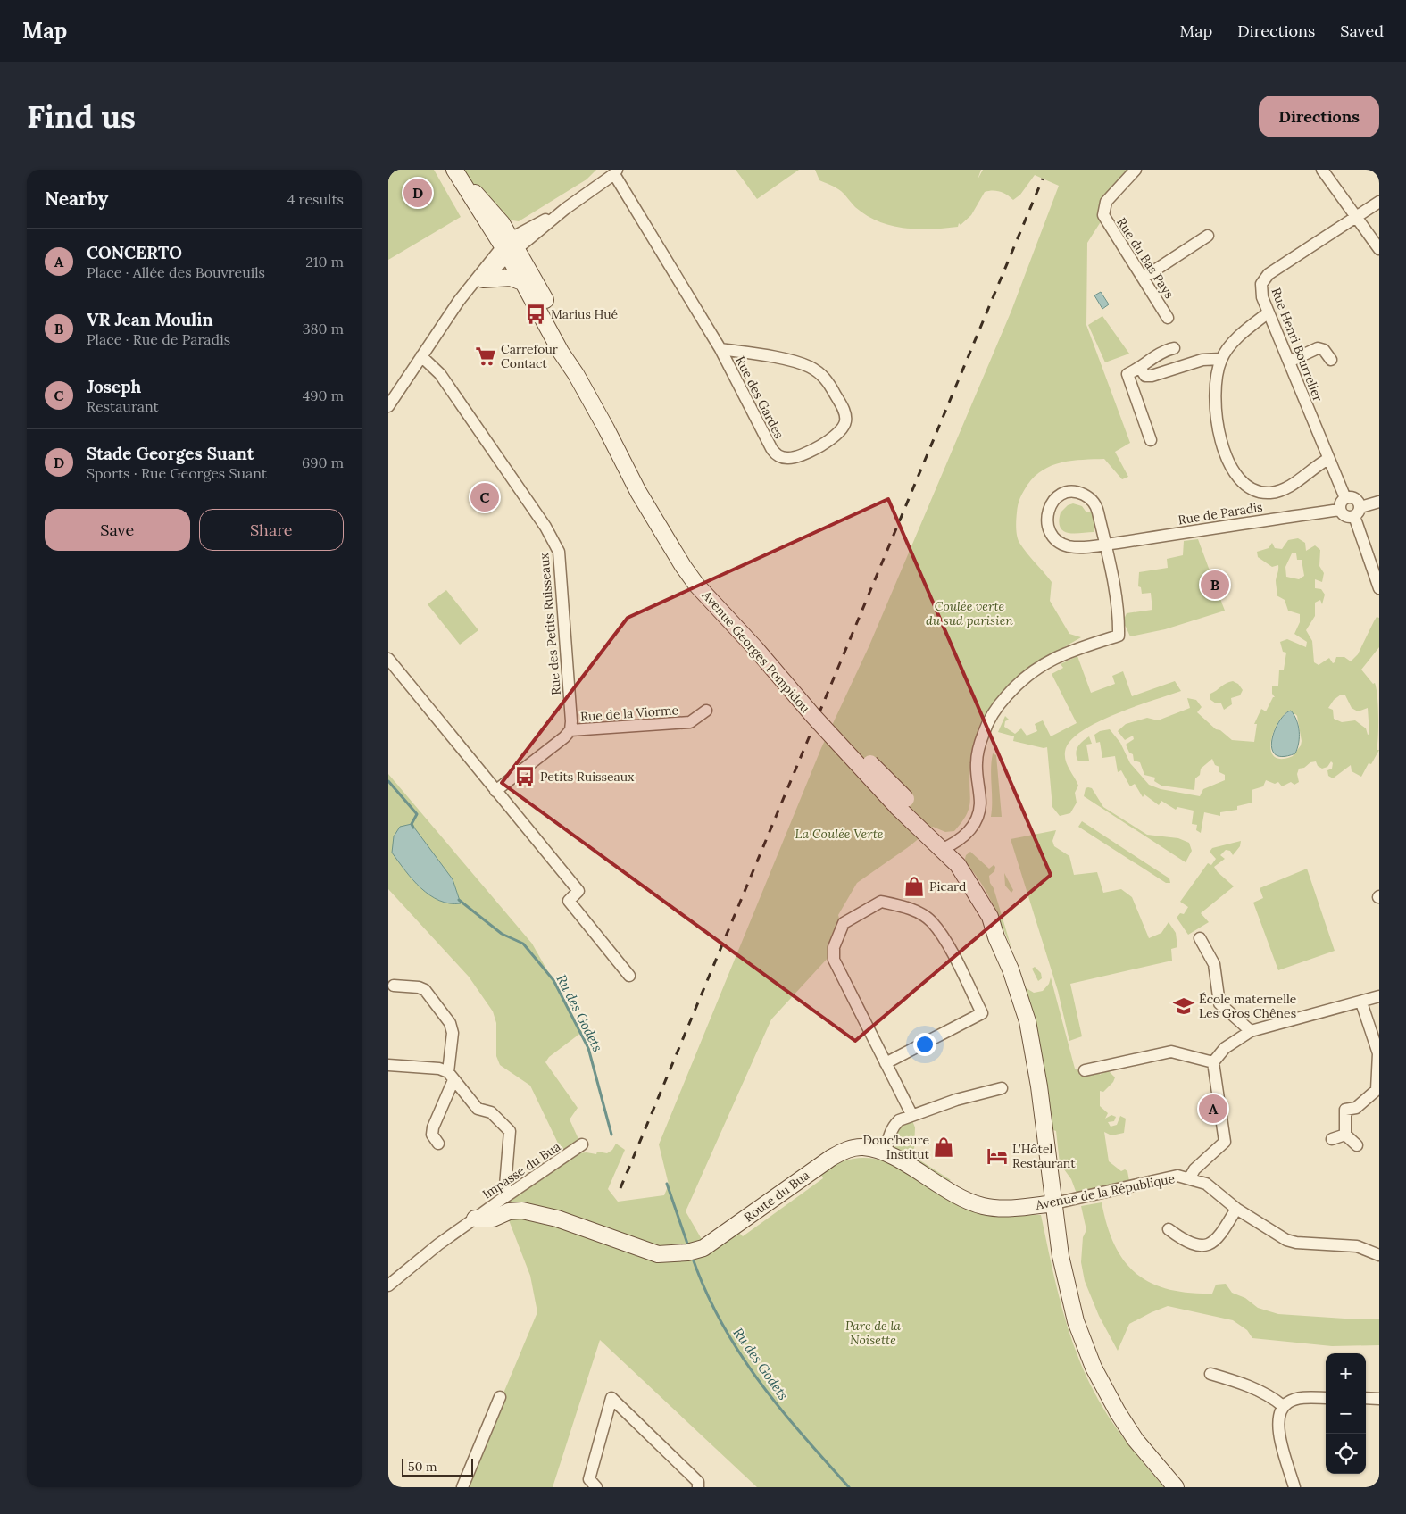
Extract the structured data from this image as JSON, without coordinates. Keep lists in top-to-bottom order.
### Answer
{
  "streets": {
    "main road": ["Avenue Georges Pompidou", "Avenue de la République", "Route du Bua"],
    "street": [
      "Rue du Bas Pays",
      "Rue Henri Bourrelier",
      "Rue des Gardes",
      "Rue de Paradis",
      "Rue des Petits Ruisseaux",
      "Rue de la Viorme",
      "Impasse du Bua"
    ]
  },
  "crossings": [
    ["Rue Henri Bourrelier", "Rue de Paradis"],
    ["Rue de Paradis", "Avenue Georges Pompidou"],
    ["Rue des Petits Ruisseaux", "Rue de la Viorme"],
    ["Avenue Georges Pompidou", "Avenue de la République"],
    ["Impasse du Bua", "Route du Bua"],
    ["Avenue de la République", "Route du Bua"]
  ],
  "water": ["Ru des Godets"],
  "parks": ["Coulée verte du sud parisien", "La Coulée Verte", "Parc de la Noisette"],
  "places": {
    "bus stop": ["Marius Hué", "Petits Ruisseaux"],
    "supermarket": ["Carrefour Contact"],
    "shop": ["Picard", "Douc’heure Institut"],
    "school or university": ["École maternelle Les Gros Chênes"],
    "hotel": ["L’Hôtel Restaurant"]
  },
  "scale_bar": "50 m",
  "page": {
    "header": "Map",
    "nav": ["Map", "Directions", "Saved"],
    "buttons": [
      "Directions",
      ["Save", "Share"]
    ],
    "title": "Find us",
    "heading": ["Nearby", "4 results"],
    "pins": [
      "D",
      "C",
      "B",
      "A"
    ],
    "list": [
      {
        "mark": "A",
        "name": "CONCERTO",
        "note": "Place · Allée des Bouvreuils",
        "value": "210 m"
      },
      {
        "mark": "B",
        "name": "VR Jean Moulin",
        "note": "Place · Rue de Paradis",
        "value": "380 m"
      },
      {
        "mark": "C",
        "name": "Joseph",
        "note": "Restaurant",
        "value": "490 m"
      },
      {
        "mark": "D",
        "name": "Stade Georges Suant",
        "note": "Sports · Rue Georges Suant",
        "value": "690 m"
      }
    ],
    "map_buttons": ["+", "−"],
    "scale": "50 m"
  }
}
